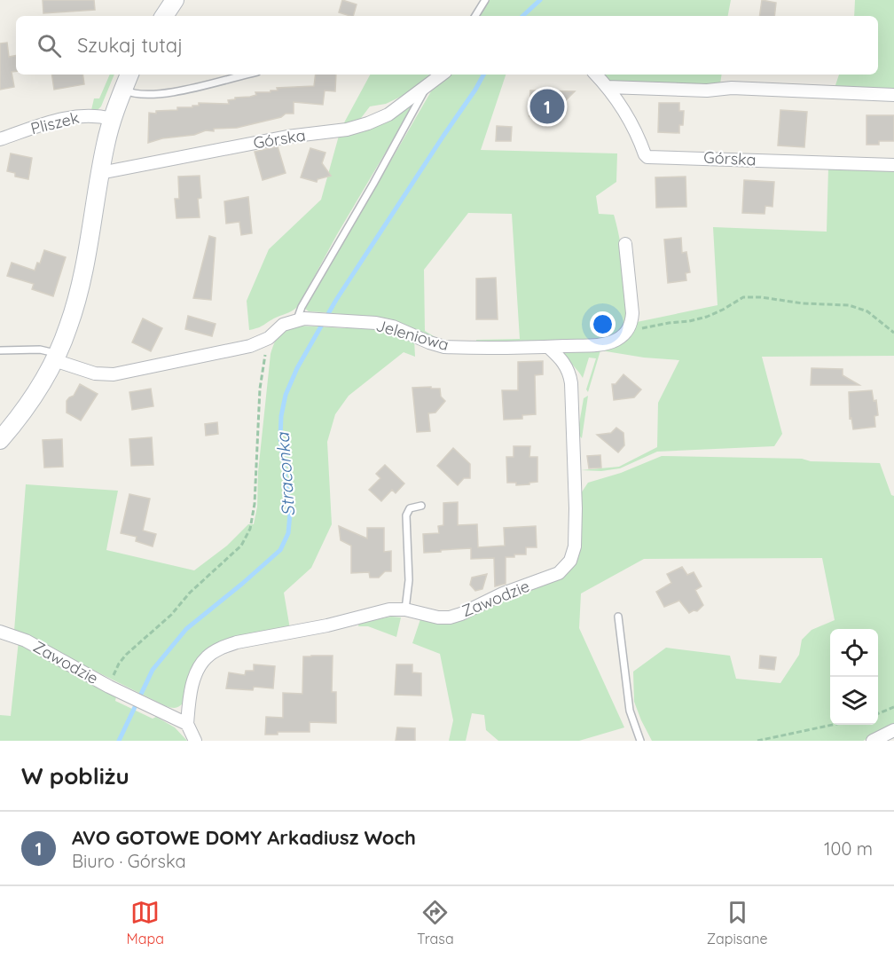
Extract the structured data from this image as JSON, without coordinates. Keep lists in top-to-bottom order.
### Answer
{
  "streets": {
    "street": [
      "Pliszek",
      "Górska",
      "Jeleniowa",
      "Zawodzie"
    ]
  },
  "crossings": [
    ["Jeleniowa", "Zawodzie"]
  ],
  "water": ["Straconka"],
  "page": {
    "search": "Szukaj tutaj",
    "pins": "1",
    "heading": "W pobliżu",
    "list": [
      {
        "mark": "1",
        "name": "AVO GOTOWE DOMY Arkadiusz Woch",
        "note": "Biuro · Górska",
        "value": "100 m"
      }
    ],
    "nav": ["Mapa", "Trasa", "Zapisane"]
  }
}
